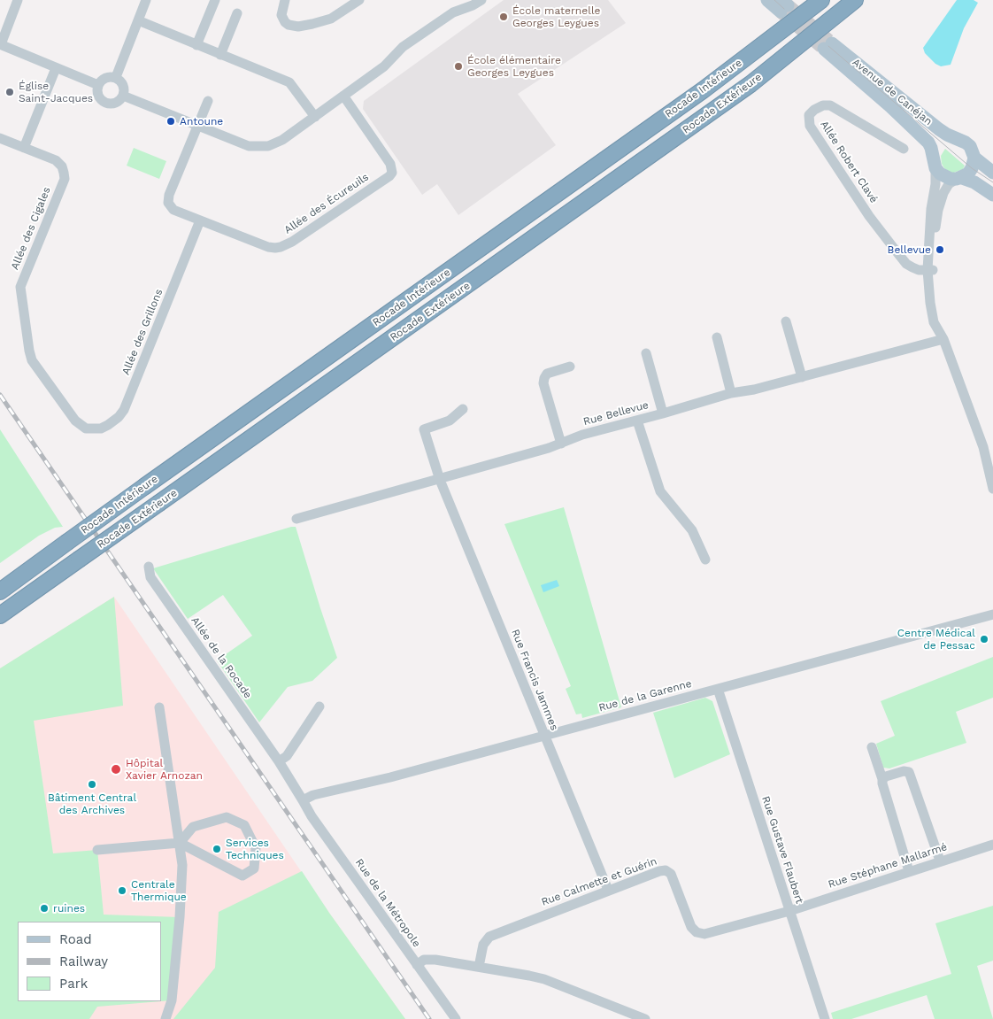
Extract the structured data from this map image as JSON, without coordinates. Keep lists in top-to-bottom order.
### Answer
{
  "streets": {
    "highway": ["Rocade Intérieure", "Rocade Extérieure"],
    "main road": ["Avenue de Canéjan"],
    "street": [
      "Allée Robert Clavé",
      "Allée des Écureuils",
      "Allée des Cigales",
      "Allée des Grillons",
      "Rue Bellevue",
      "Allée de la Rocade",
      "Rue Francis Jammes",
      "Rue de la Garenne",
      "Rue Gustave Flaubert",
      "Rue Stéphane Mallarmé",
      "Rue Calmette et Guérin",
      "Rue de la Métropole"
    ]
  },
  "crossings": [
    ["Allée des Écureuils", "Allée des Grillons"],
    ["Allée des Cigales", "Allée des Grillons"],
    ["Rue Bellevue", "Rue Francis Jammes"],
    ["Allée de la Rocade", "Rue de la Garenne"],
    ["Allée de la Rocade", "Rue de la Métropole"],
    ["Rue Francis Jammes", "Rue de la Garenne"],
    ["Rue Francis Jammes", "Rue Calmette et Guérin"],
    ["Rue de la Garenne", "Rue Gustave Flaubert"],
    ["Rue de la Garenne", "Rue de la Métropole"],
    ["Rue Gustave Flaubert", "Rue Stéphane Mallarmé"],
    ["Rue Gustave Flaubert", "Rue Calmette et Guérin"],
    ["Rue Stéphane Mallarmé", "Rue Calmette et Guérin"]
  ],
  "places": [
    "École maternelle Georges Leygues",
    "École élémentaire Georges Leygues",
    "Église Saint-Jacques",
    "Antoune",
    "Bellevue",
    "Centre Médical de Pessac",
    "Hôpital Xavier Arnozan",
    "Bâtiment Central des Archives",
    "Services Techniques",
    "Centrale Thermique",
    "ruines"
  ],
  "legend": ["Road", "Railway", "Park"]
}
